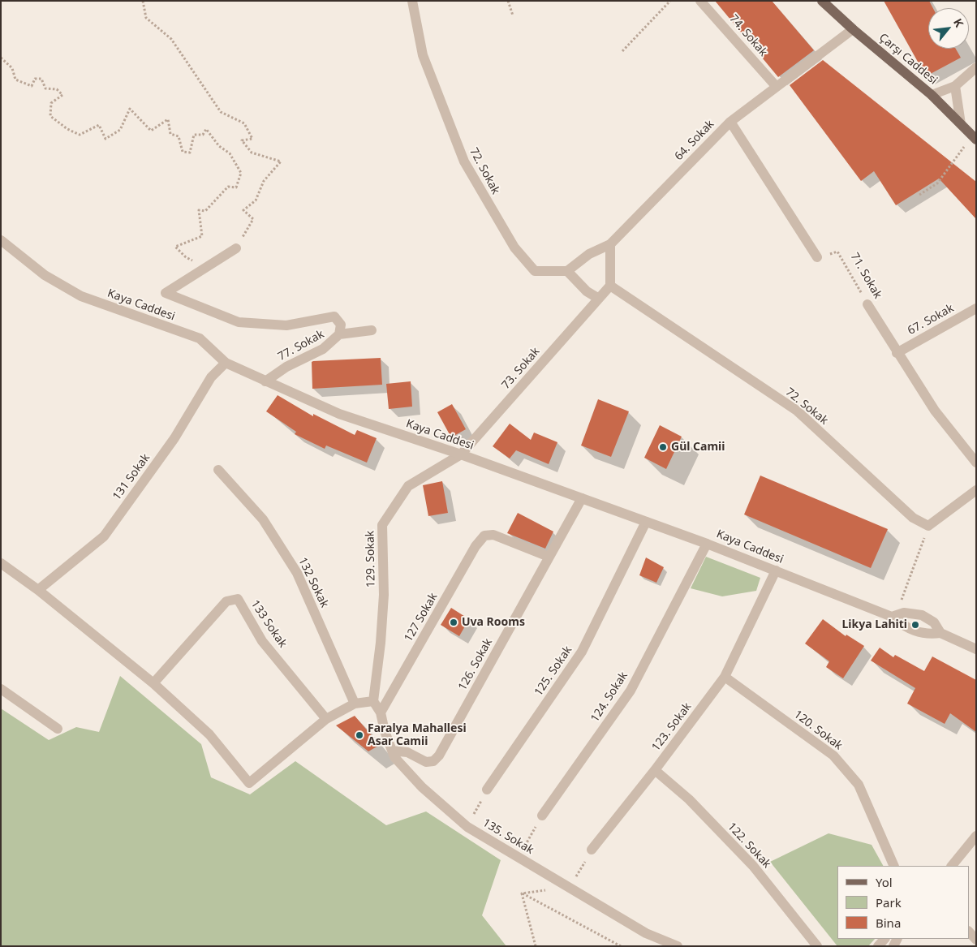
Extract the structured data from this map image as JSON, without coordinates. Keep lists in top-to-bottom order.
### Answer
{
  "streets": {
    "main road": ["Çarşı Caddesi"],
    "street": [
      "74. Sokak",
      "64. Sokak",
      "72. Sokak",
      "71. Sokak",
      "Kaya Caddesi",
      "67. Sokak",
      "77. Sokak",
      "73. Sokak",
      "131 Sokak",
      "129. Sokak",
      "132 Sokak",
      "127 Sokak",
      "133 Sokak",
      "126. Sokak",
      "125. Sokak",
      "124. Sokak",
      "123. Sokak",
      "120. Sokak",
      "135. Sokak",
      "122. Sokak"
    ]
  },
  "crossings": [
    ["74. Sokak", "64. Sokak"],
    ["Çarşı Caddesi", "64. Sokak"],
    ["71. Sokak", "67. Sokak"],
    ["Kaya Caddesi", "77. Sokak"],
    ["Kaya Caddesi", "73. Sokak"],
    ["Kaya Caddesi", "131 Sokak"],
    ["Kaya Caddesi", "129. Sokak"],
    ["Kaya Caddesi", "126. Sokak"],
    ["Kaya Caddesi", "125. Sokak"],
    ["Kaya Caddesi", "124. Sokak"],
    ["Kaya Caddesi", "123. Sokak"],
    ["73. Sokak", "129. Sokak"],
    ["129. Sokak", "135. Sokak"],
    ["127 Sokak", "126. Sokak"],
    ["127 Sokak", "135. Sokak"],
    ["126. Sokak", "135. Sokak"],
    ["123. Sokak", "120. Sokak"],
    ["123. Sokak", "122. Sokak"]
  ],
  "places": [
    "Gül Camii",
    "Uva Rooms",
    "Likya Lahiti",
    "Faralya Mahallesi Asar Camii"
  ],
  "legend": ["Yol", "Park", "Bina"],
  "north": "top right"
}
